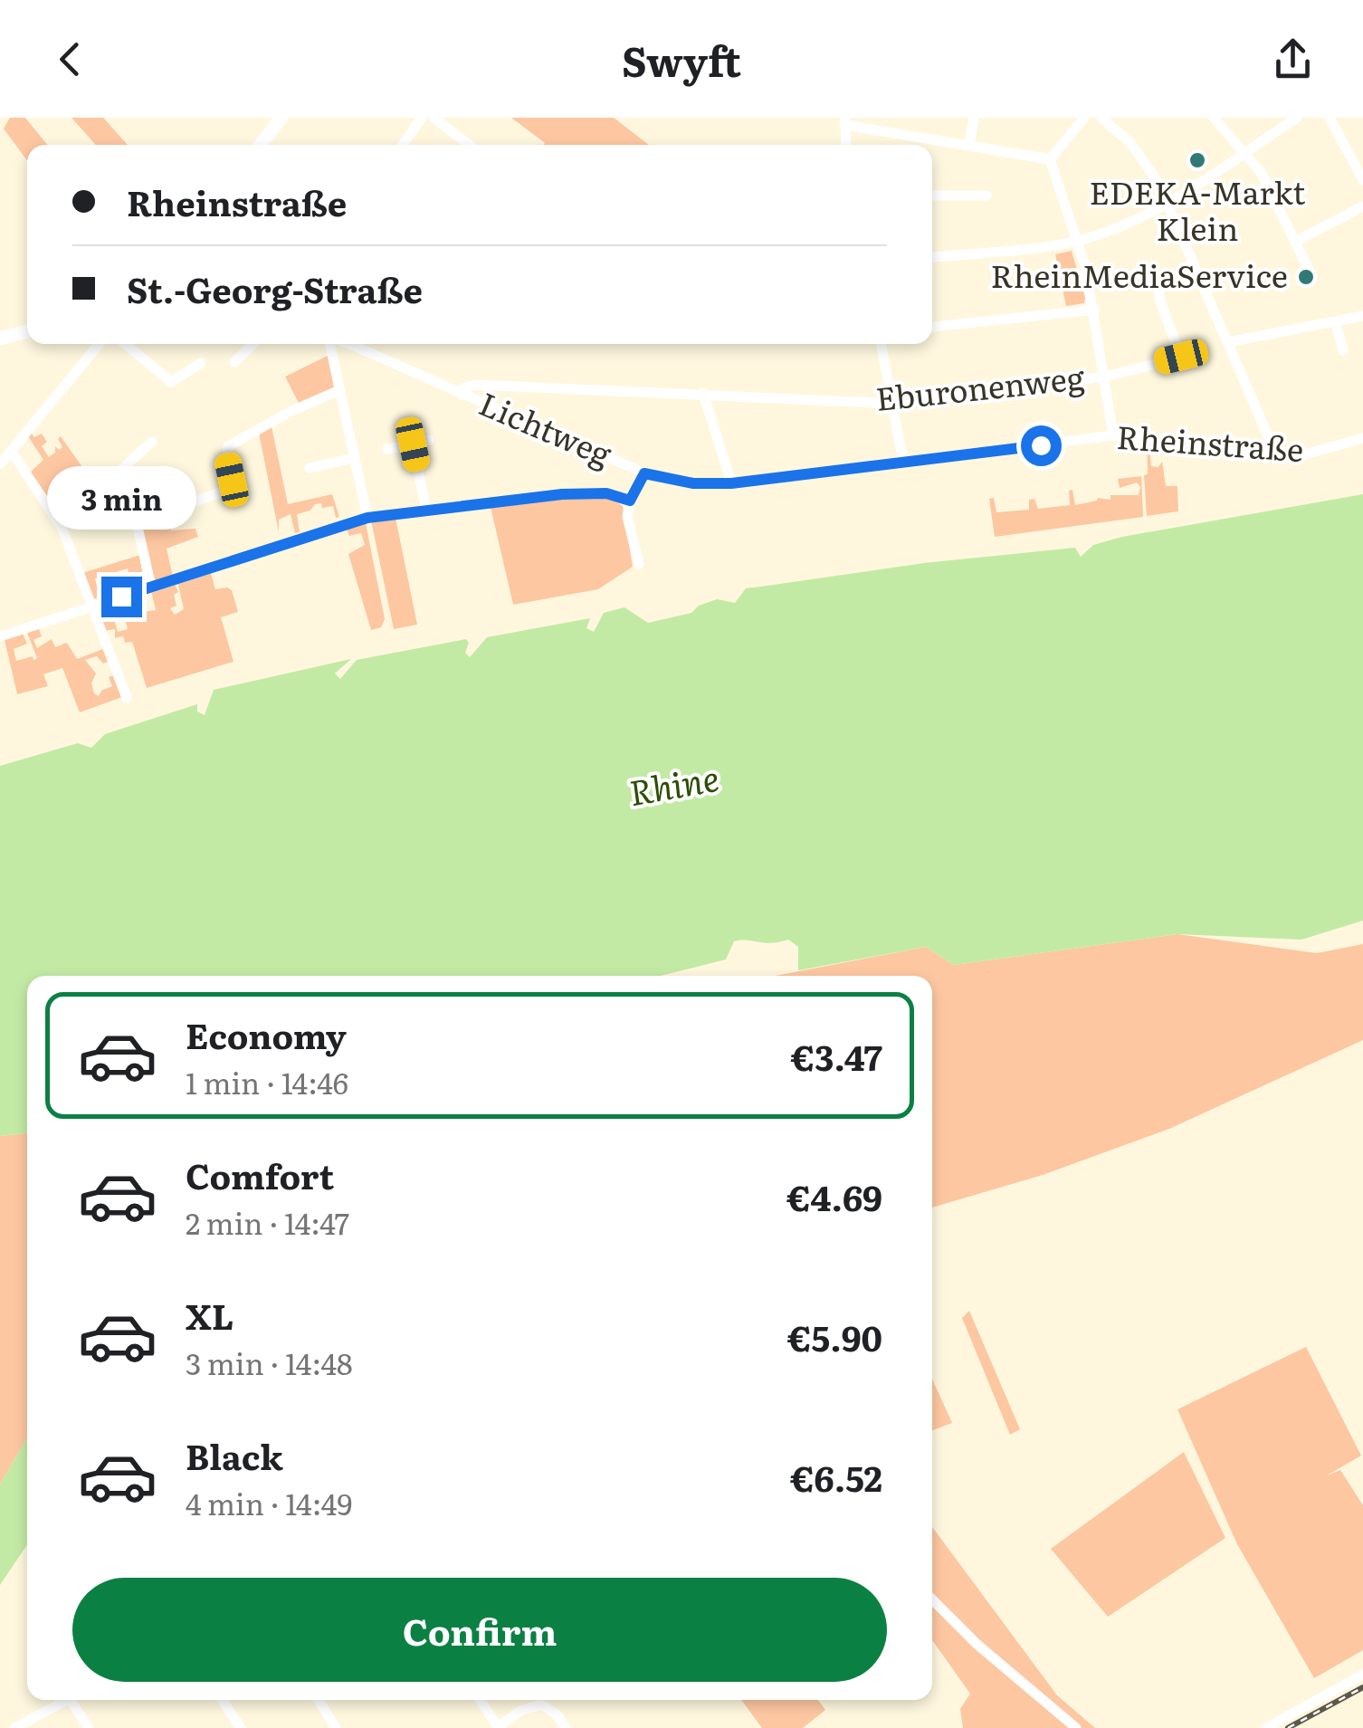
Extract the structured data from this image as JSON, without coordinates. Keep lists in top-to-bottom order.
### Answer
{
  "streets": {
    "street": ["Eburonenweg", "Lichtweg", "Rheinstraße"]
  },
  "crossings": [
    ["Eburonenweg", "Lichtweg"],
    ["Lichtweg", "Rheinstraße"]
  ],
  "water": ["Rhine"],
  "places": ["EDEKA-Markt Klein", "RheinMediaService"],
  "page": {
    "header": "Swyft",
    "banner": ["Rheinstraße", "St.-Georg-Straße"],
    "bubble": "3 min",
    "list": [
      {
        "name": "Economy",
        "note": "1 min · 14:46",
        "value": "€3.47"
      },
      {
        "name": "Comfort",
        "note": "2 min · 14:47",
        "value": "€4.69"
      },
      {
        "name": "XL",
        "note": "3 min · 14:48",
        "value": "€5.90"
      },
      {
        "name": "Black",
        "note": "4 min · 14:49",
        "value": "€6.52"
      }
    ],
    "buttons": "Confirm"
  }
}
